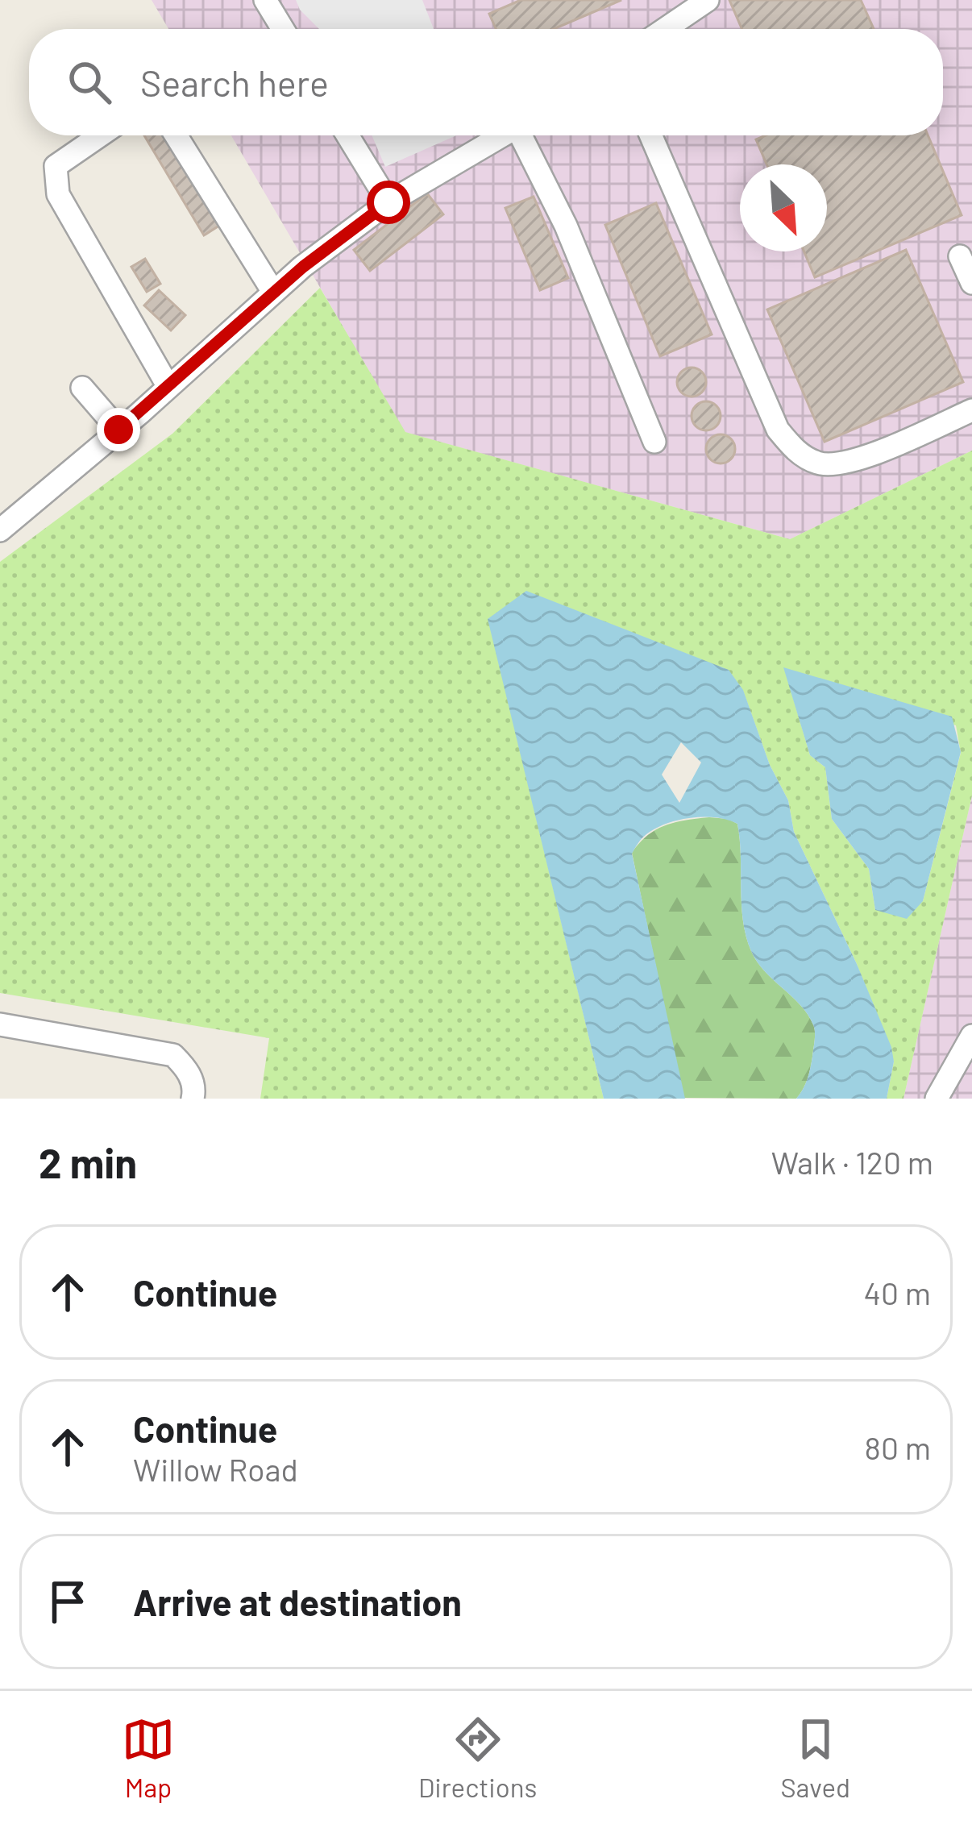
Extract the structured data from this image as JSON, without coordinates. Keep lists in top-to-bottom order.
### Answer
{
  "north": "bottom right",
  "page": {
    "search": "Search here",
    "heading": ["2 min", "Walk · 120 m"],
    "list": [
      ["Continue", "40 m"],
      ["Continue", "Willow Road", "80 m"],
      "Arrive at destination"
    ],
    "nav": ["Map", "Directions", "Saved"]
  }
}
